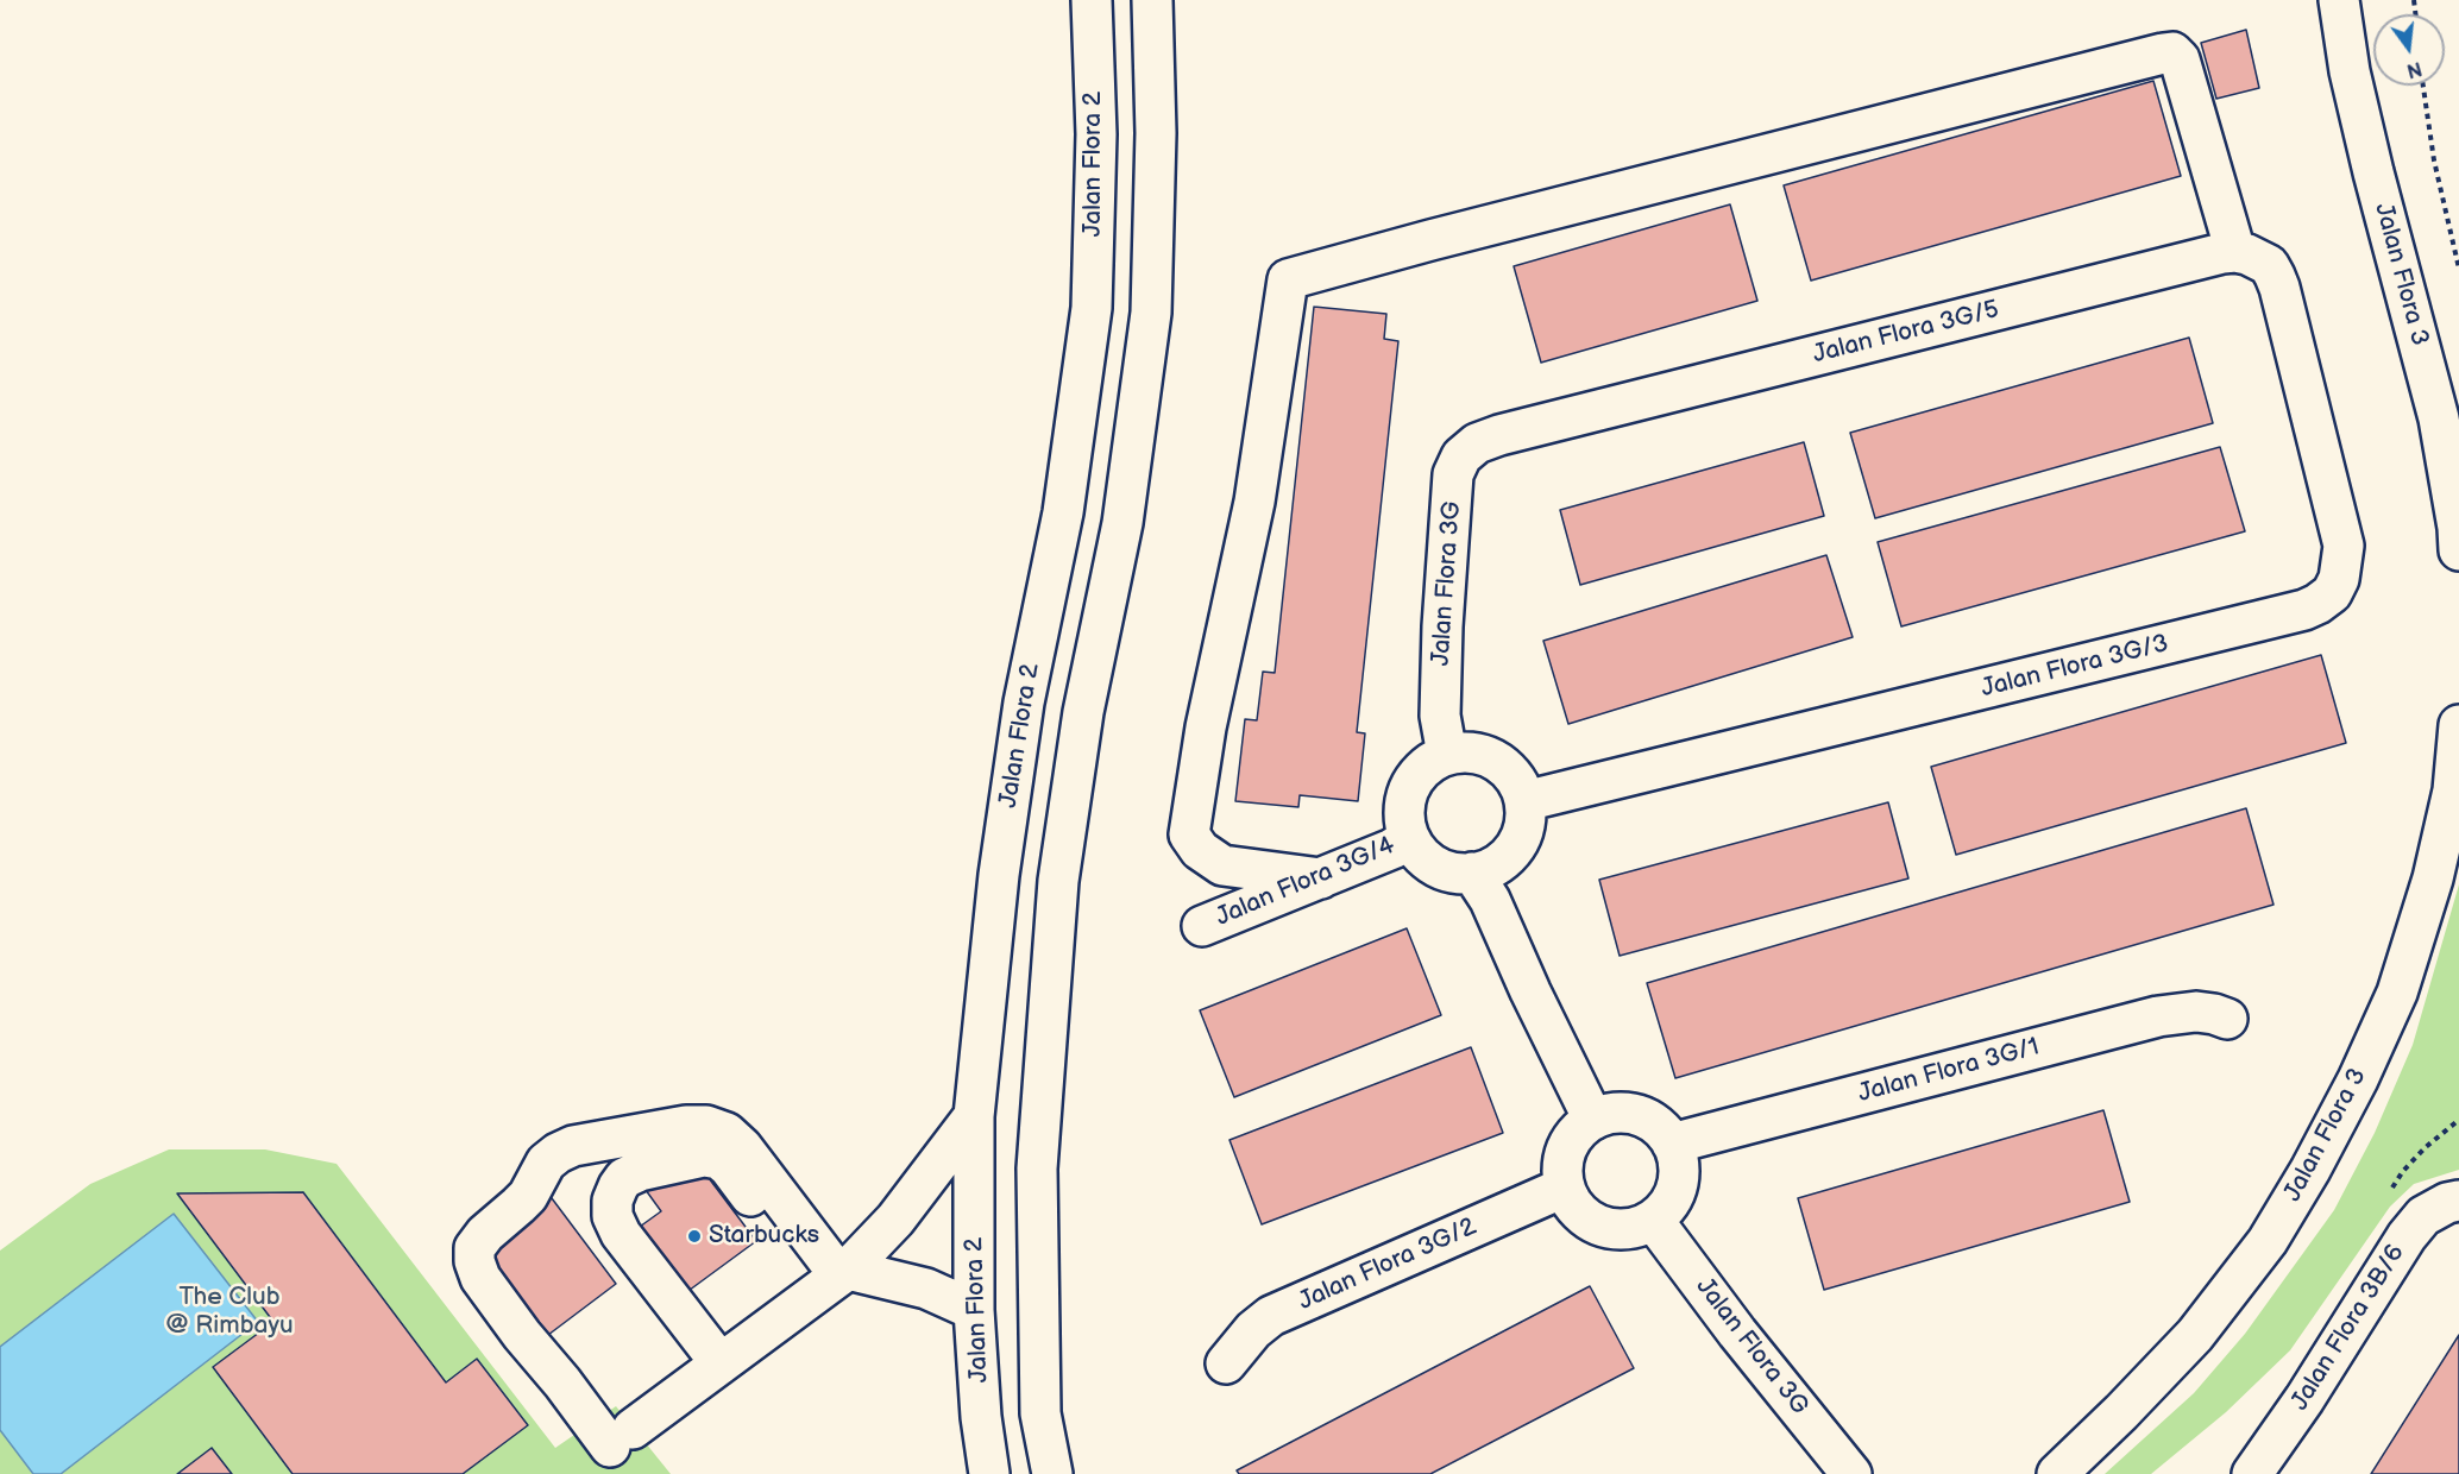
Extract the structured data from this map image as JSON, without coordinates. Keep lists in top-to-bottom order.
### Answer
{
  "streets": {
    "street": [
      "Jalan Flora 2",
      "Jalan Flora 3",
      "Jalan Flora 3G/5",
      "Jalan Flora 3G",
      "Jalan Flora 3G/3",
      "Jalan Flora 3G/4",
      "Jalan Flora 3G/1",
      "Jalan Flora 3G/2",
      "Jalan Flora 3B/6"
    ]
  },
  "crossings": [
    ["Jalan Flora 3G/5", "Jalan Flora 3G"],
    ["Jalan Flora 3G/5", "Jalan Flora 3G/3"],
    ["Jalan Flora 3G", "Jalan Flora 3G/3"],
    ["Jalan Flora 3G", "Jalan Flora 3G/4"],
    ["Jalan Flora 3G", "Jalan Flora 3G/1"],
    ["Jalan Flora 3G", "Jalan Flora 3G/2"],
    ["Jalan Flora 3G/3", "Jalan Flora 3G/4"],
    ["Jalan Flora 3G/1", "Jalan Flora 3G/2"]
  ],
  "parks": ["The Club @ Rimbayu"],
  "places": ["Starbucks"],
  "north": "bottom"
}
